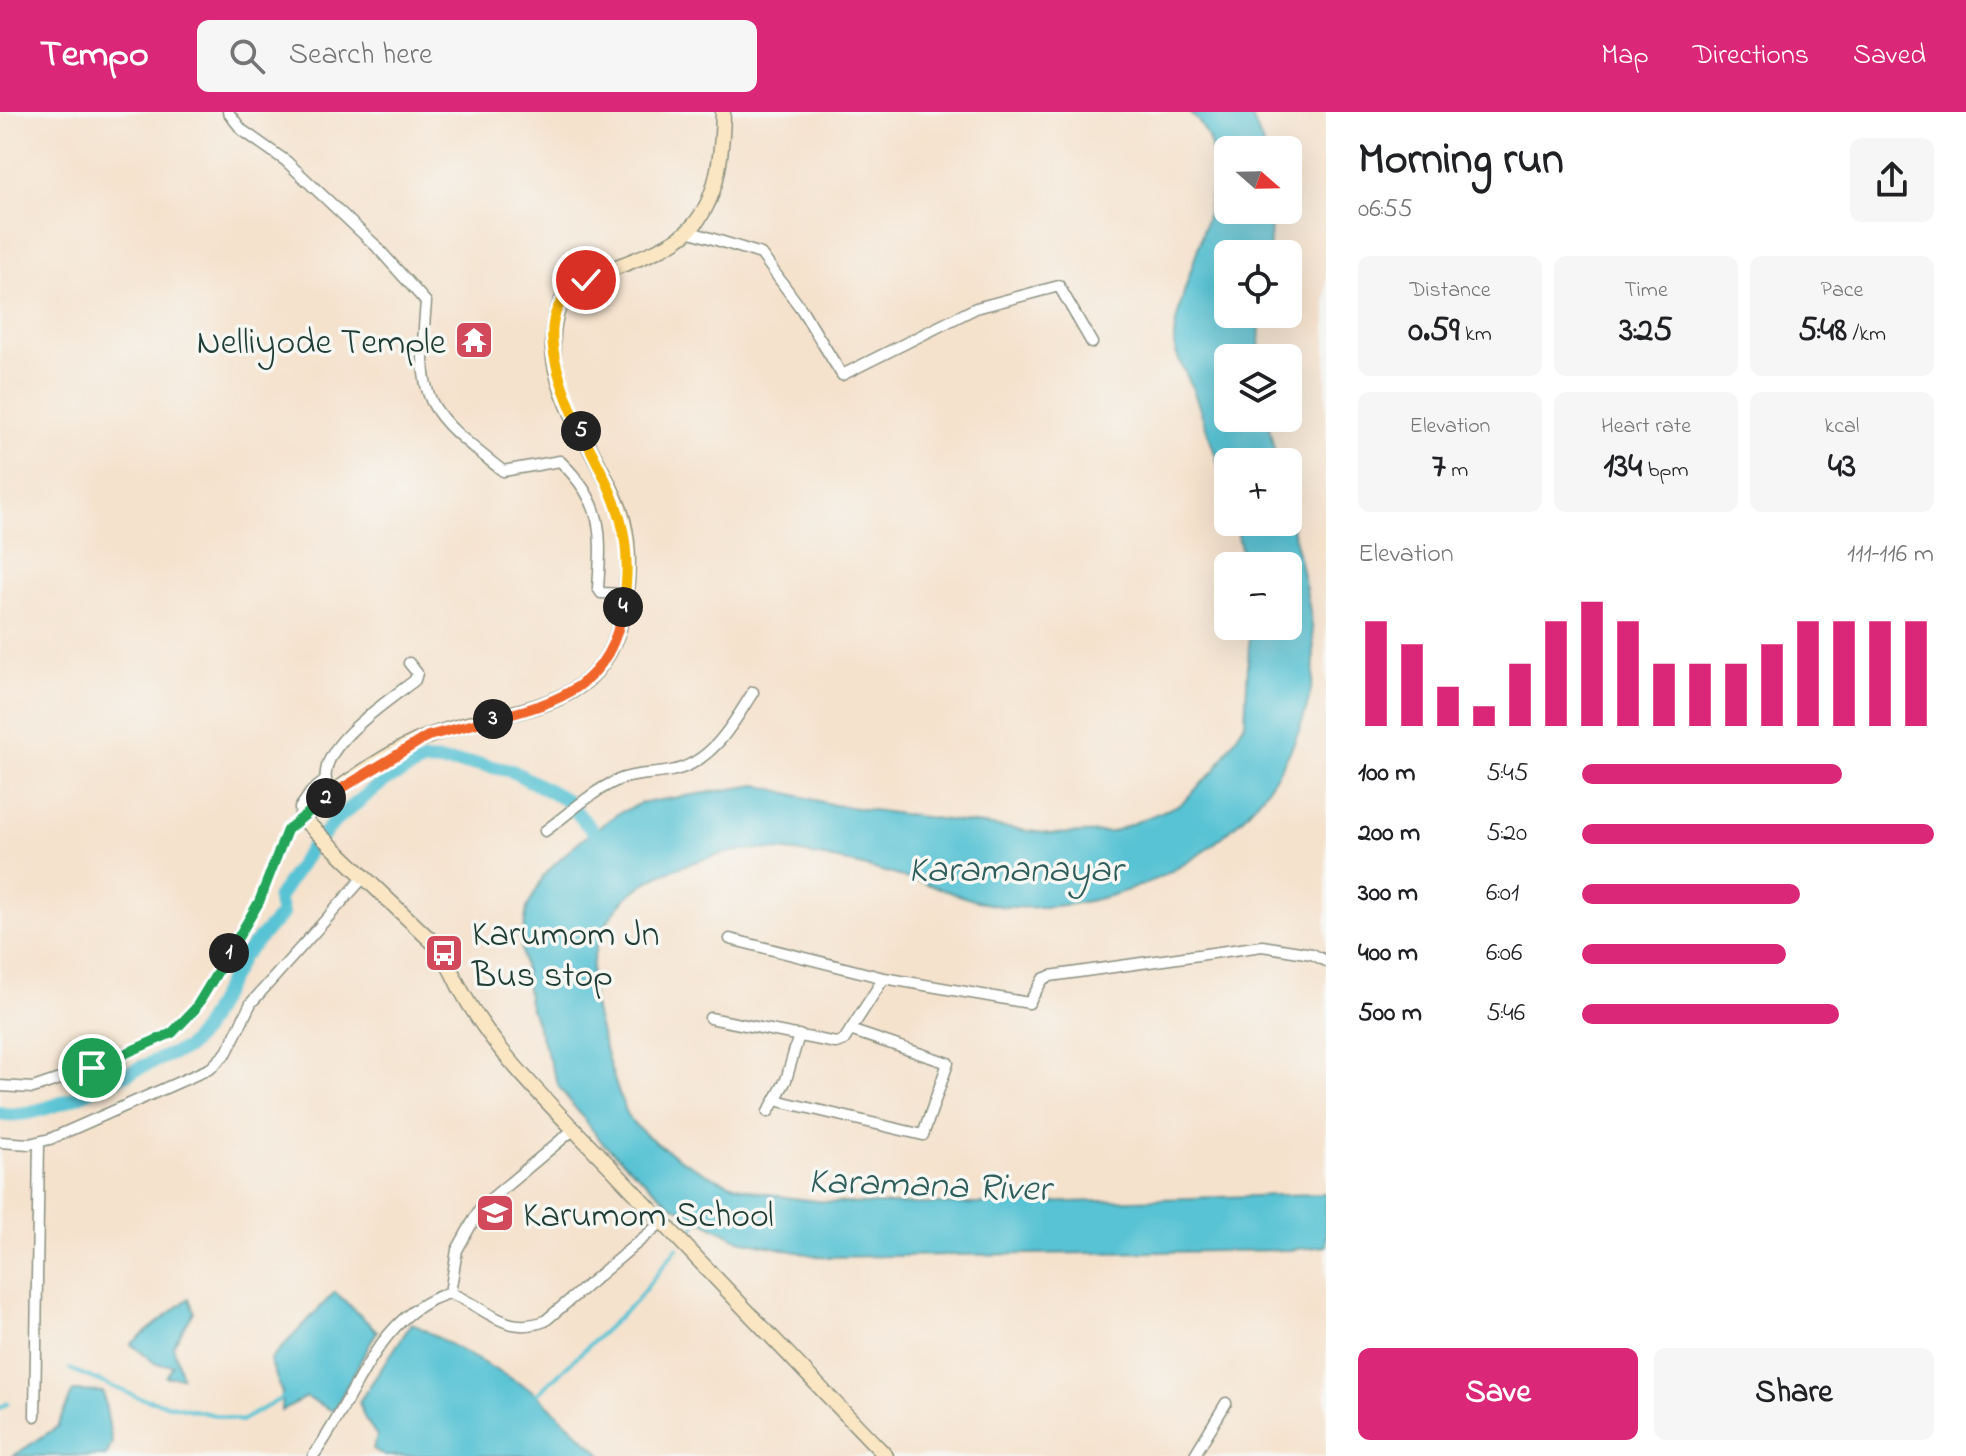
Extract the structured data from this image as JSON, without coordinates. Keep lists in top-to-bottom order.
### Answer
{
  "water": ["Karamanayar", "Karamana River"],
  "places": {
    "temple": ["Nelliyode Temple"],
    "bus stop": ["Karumom Jn Bus stop"],
    "school or university": ["Karumom School"]
  },
  "north": "right",
  "page": {
    "header": "Tempo",
    "search": "Search here",
    "nav": ["Map", "Directions", "Saved"],
    "heading": ["Morning run", "06:55"],
    "map_buttons": ["+", "−"],
    "stats": [
      ["Distance", "0.59 km"],
      ["Time", "3:25"],
      ["Pace", "5:48 /km"],
      ["Elevation", "7 m"],
      ["Heart rate", "134 bpm"],
      ["kcal", "43"]
    ],
    "pins": [
      "5",
      "4",
      "3",
      "2",
      "1"
    ],
    "chart": ["Elevation", "111–116 m"],
    "list": [
      {
        "name": "100 m",
        "note": "5:45"
      },
      {
        "name": "200 m",
        "note": "5:20"
      },
      {
        "name": "300 m",
        "note": "6:01"
      },
      {
        "name": "400 m",
        "note": "6:06"
      },
      {
        "name": "500 m",
        "note": "5:46"
      }
    ],
    "buttons": ["Save", "Share"]
  }
}
